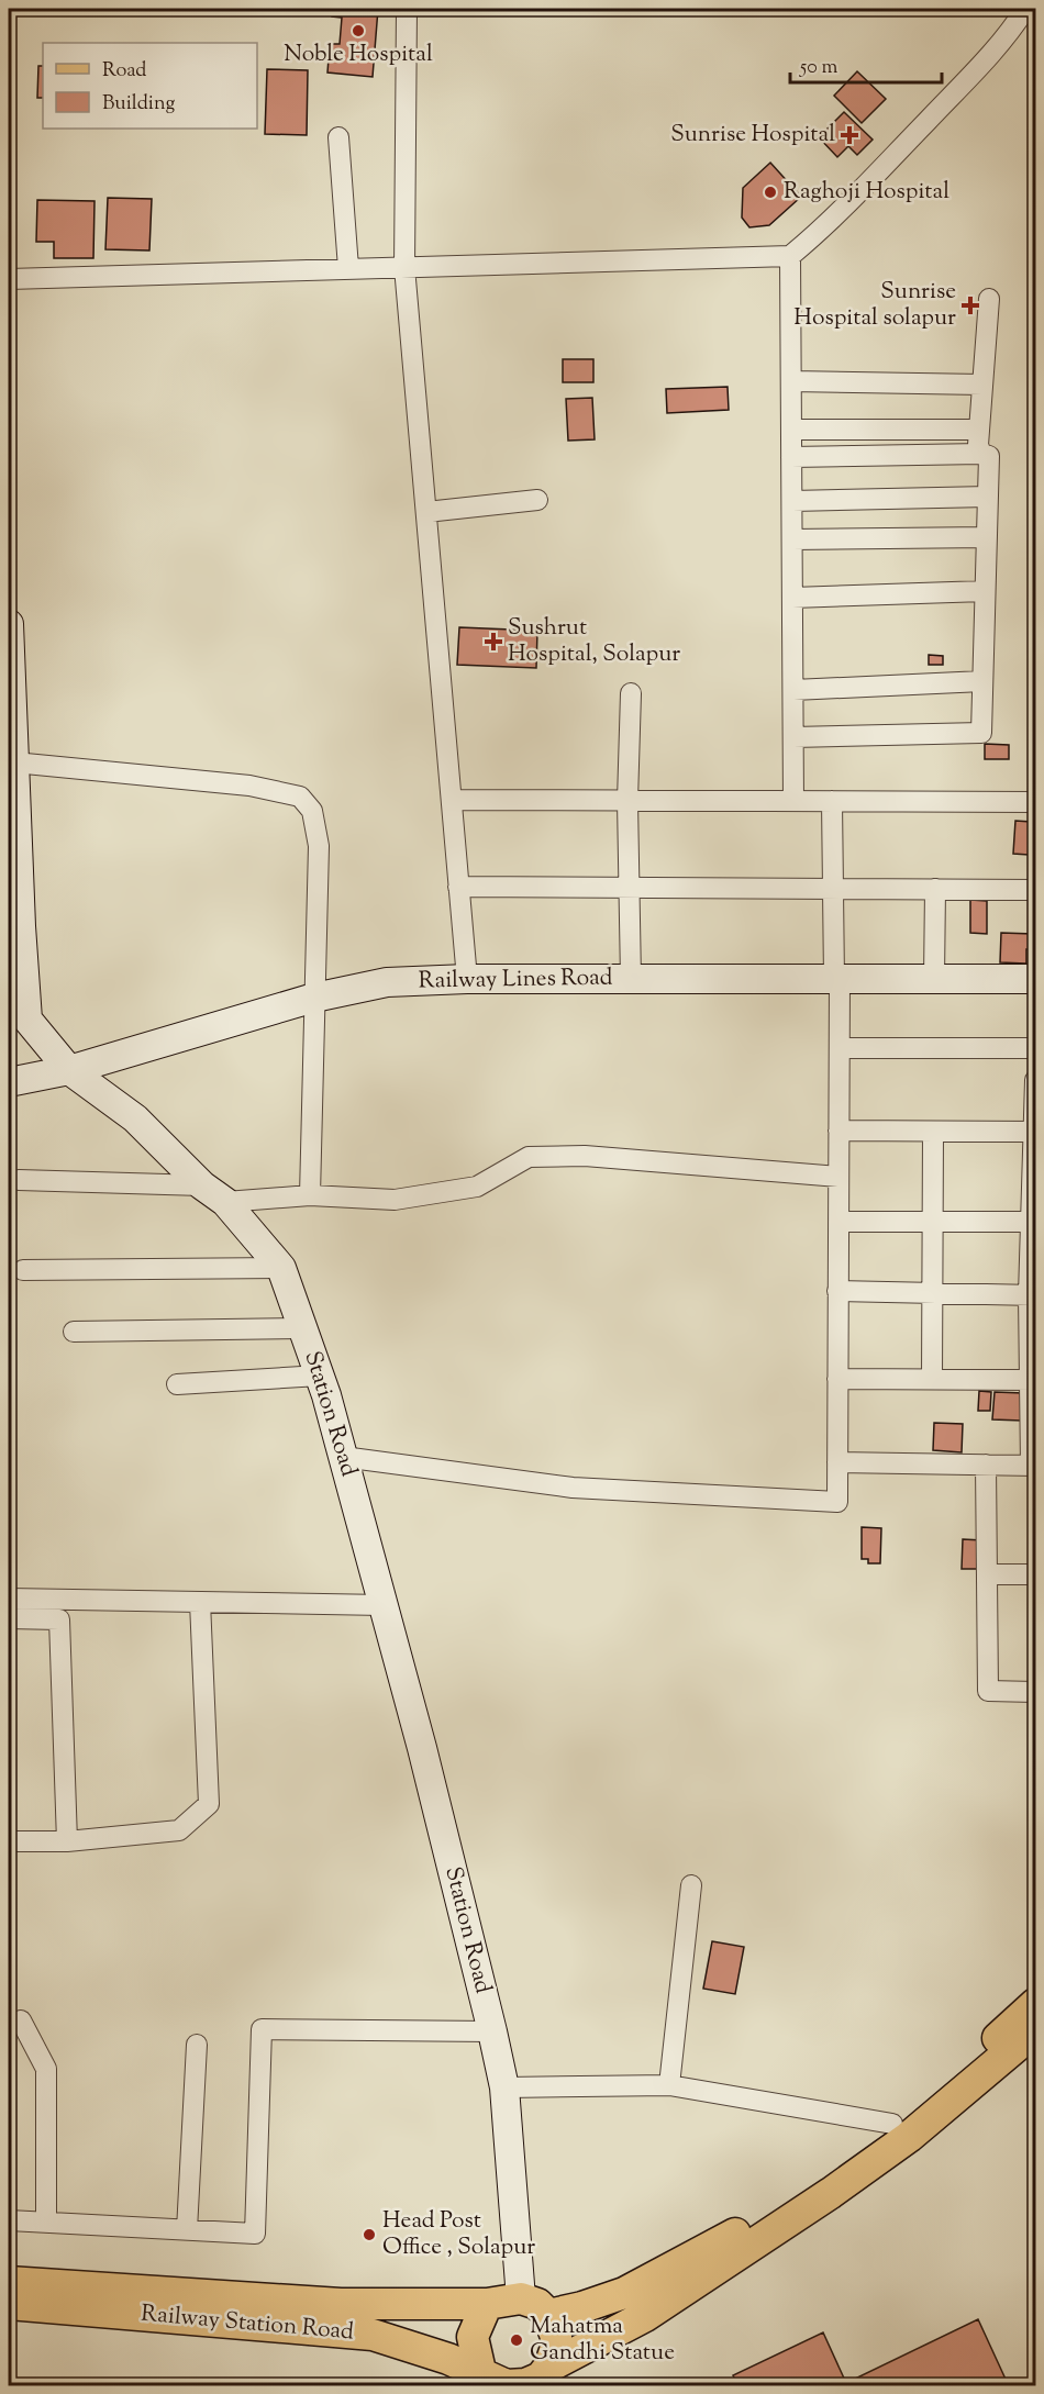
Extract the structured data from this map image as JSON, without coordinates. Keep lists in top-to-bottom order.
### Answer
{
  "streets": {
    "main road": ["Railway Lines Road", "Station Road", "Railway Station Road"]
  },
  "crossings": [
    ["Railway Lines Road", "Station Road"],
    ["Station Road", "Railway Station Road"]
  ],
  "places": {
    "other": [
      "Noble Hospital",
      "Raghoji Hospital",
      "Head Post Office , Solapur",
      "Mahatma Gandhi Statue"
    ],
    "health": ["Sunrise Hospital", "Sunrise Hospital solapur", "Sushrut Hospital, Solapur"]
  },
  "legend": ["Road", "Building"],
  "scale_bar": "50 m"
}
